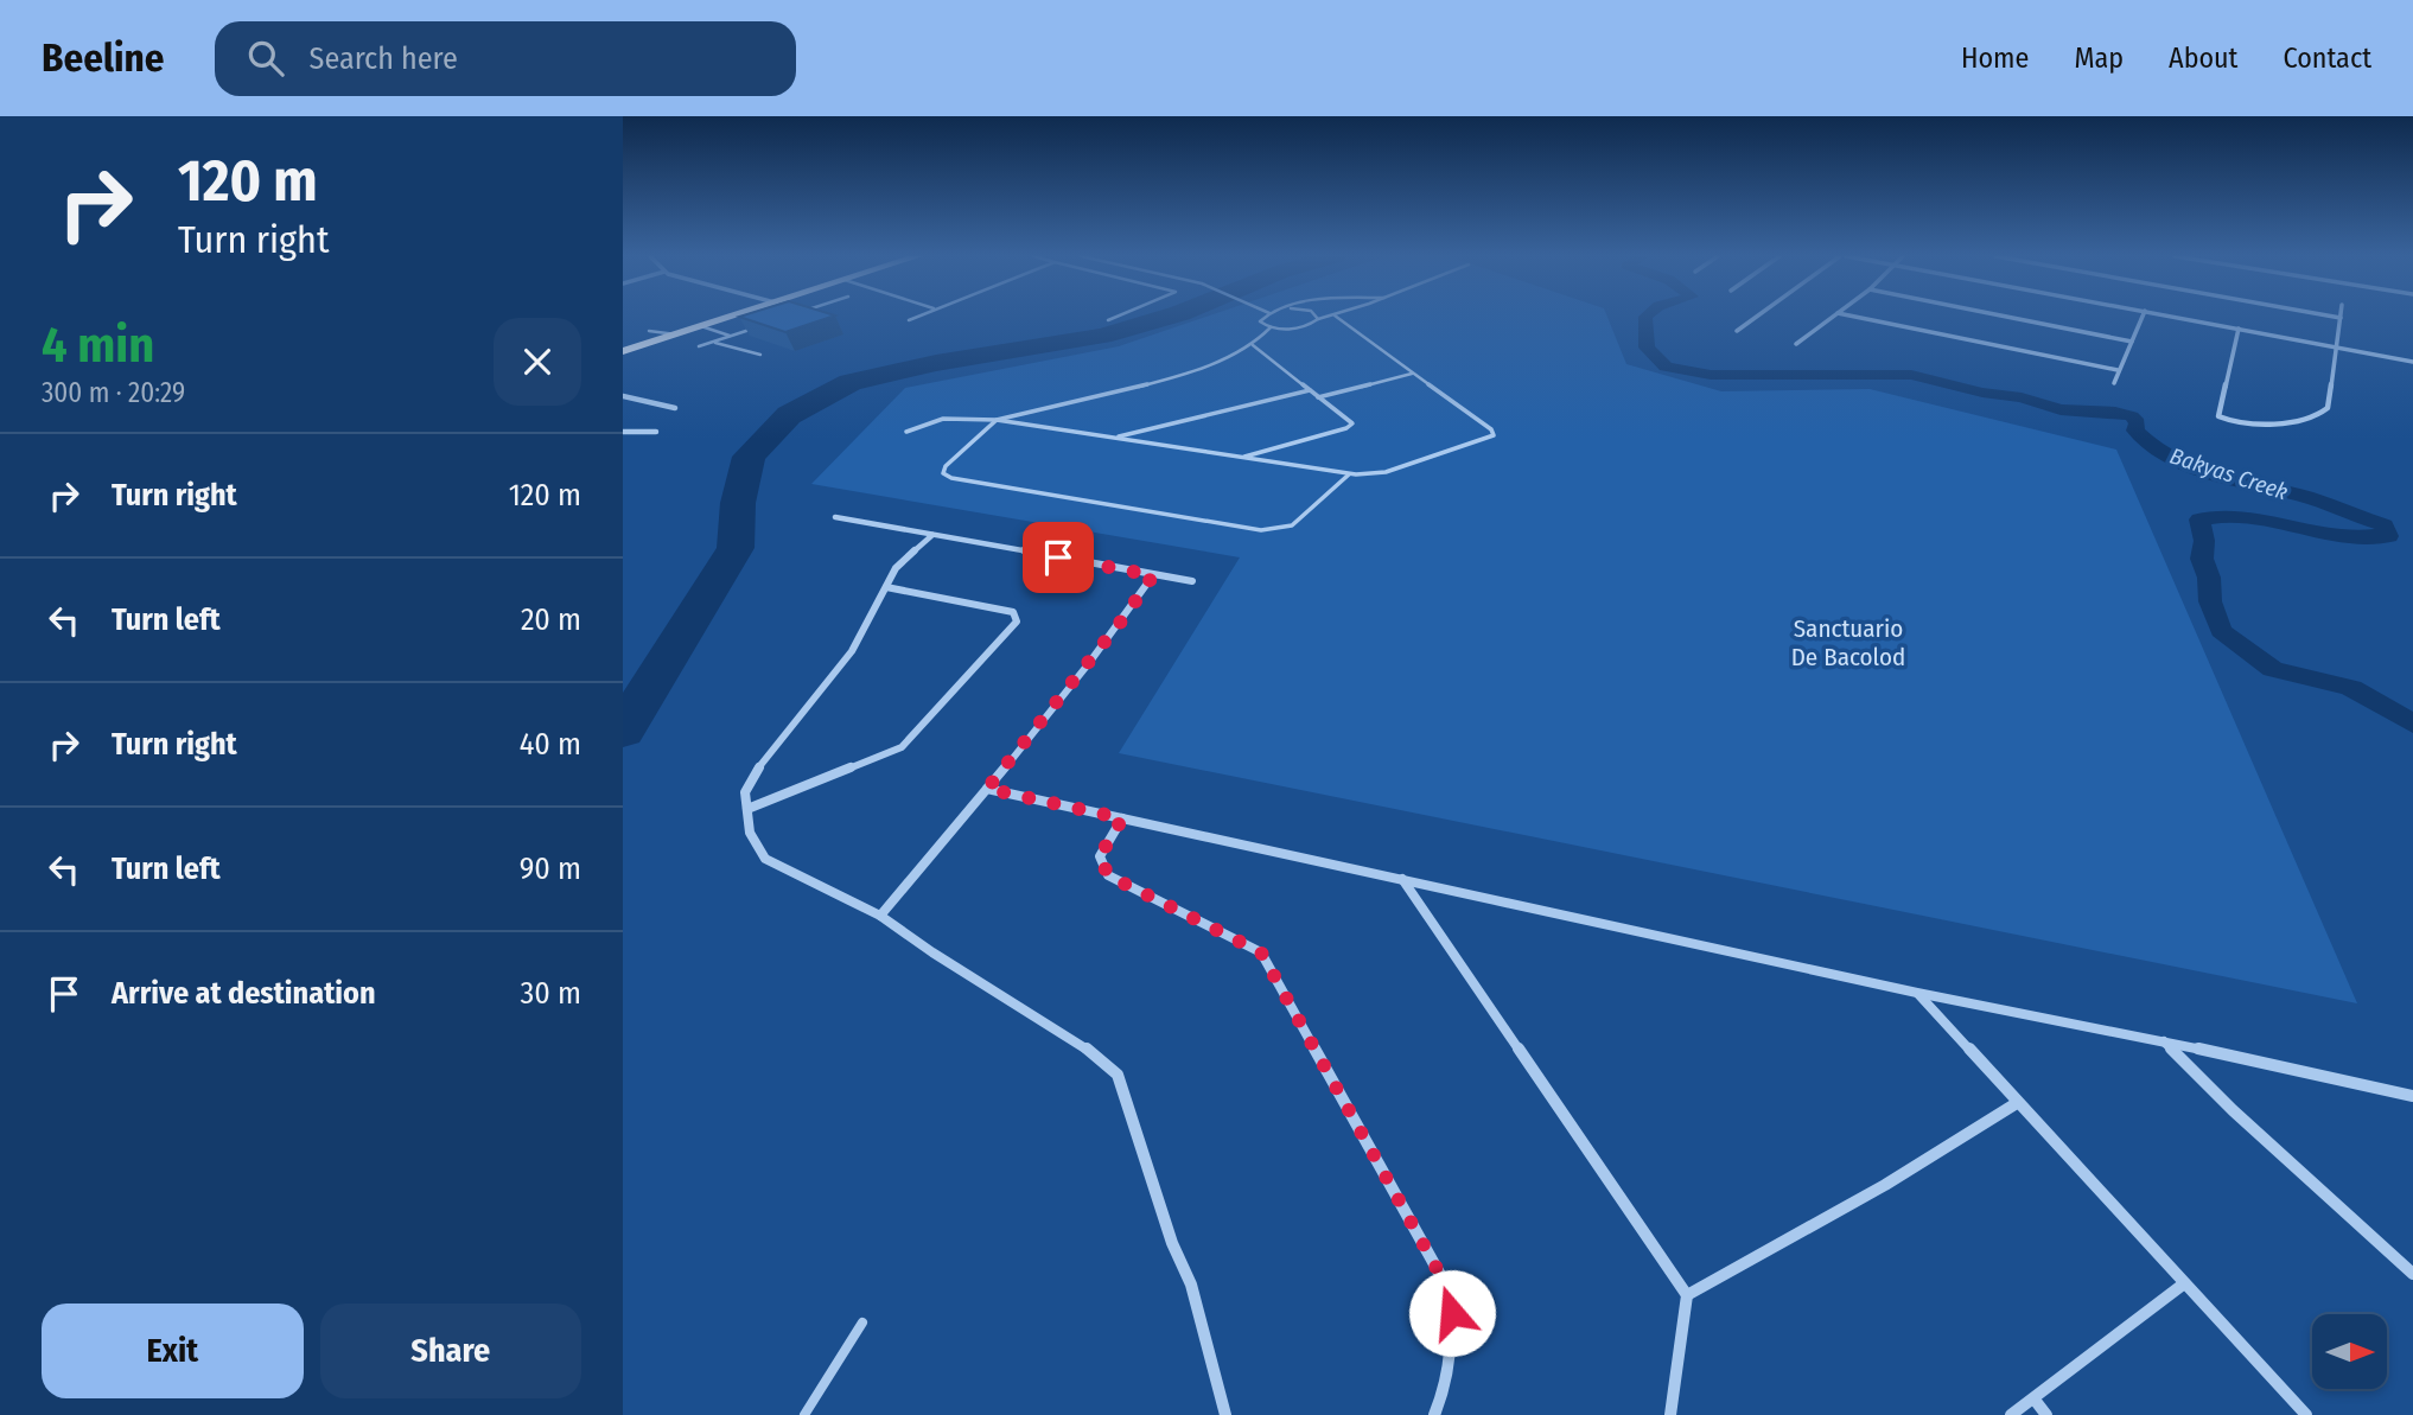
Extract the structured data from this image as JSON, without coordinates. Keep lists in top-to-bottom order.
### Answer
{
  "water": ["Bakyas Creek"],
  "parks": ["Sanctuario De Bacolod"],
  "north": "right",
  "page": {
    "header": "Beeline",
    "search": "Search here",
    "nav": [
      "Home",
      "Map",
      "About",
      "Contact"
    ],
    "turn": ["120 m", "Turn right"],
    "heading": ["4 min", "300 m · 20:29"],
    "list": [
      {
        "name": "Turn right",
        "value": "120 m"
      },
      {
        "name": "Turn left",
        "value": "20 m"
      },
      {
        "name": "Turn right",
        "value": "40 m"
      },
      {
        "name": "Turn left",
        "value": "90 m"
      },
      {
        "name": "Arrive at destination",
        "value": "30 m"
      }
    ],
    "buttons": ["Exit", "Share"]
  }
}
